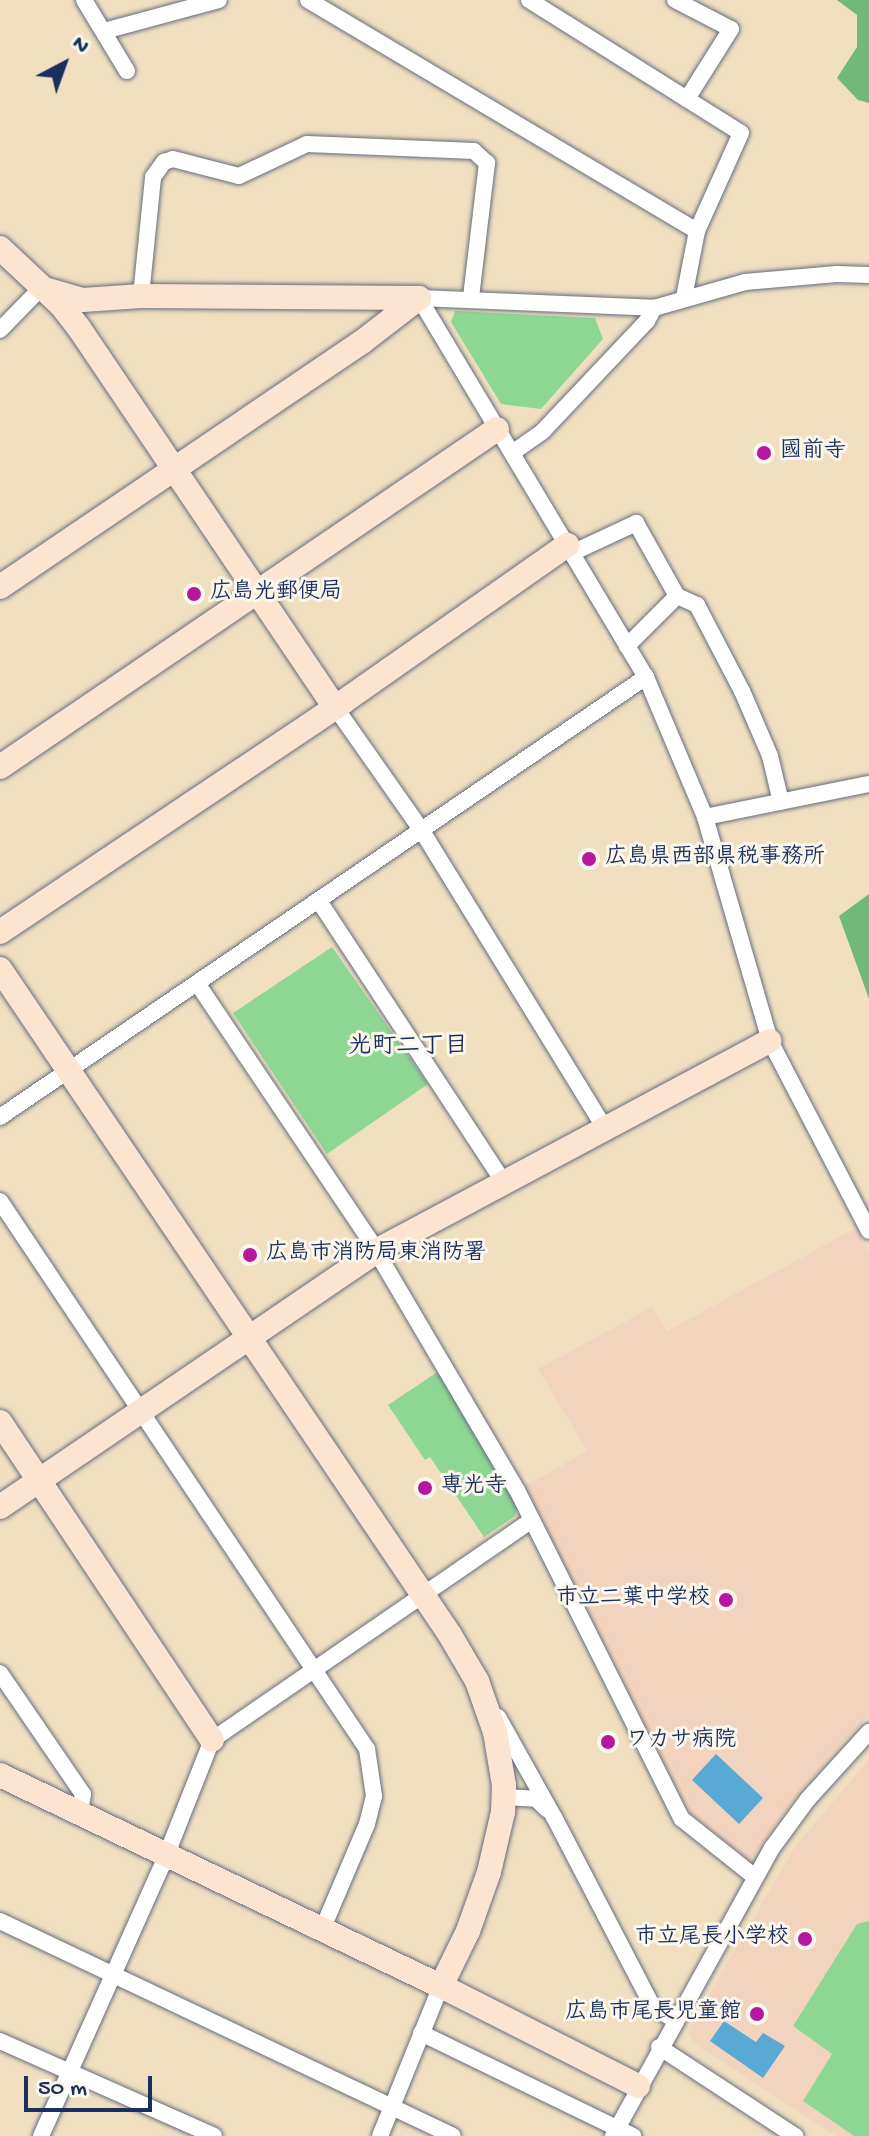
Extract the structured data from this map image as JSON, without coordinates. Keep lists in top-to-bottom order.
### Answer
{
  "districts": ["光町二丁目"],
  "places": [
    "國前寺",
    "広島光郵便局",
    "広島県西部県税事務所",
    "広島市消防局東消防署",
    "専光寺",
    "市立二葉中学校",
    "ワカサ病院",
    "市立尾長小学校",
    "広島市尾長児童館"
  ],
  "scale_bar": "50 m",
  "north": "top right"
}
